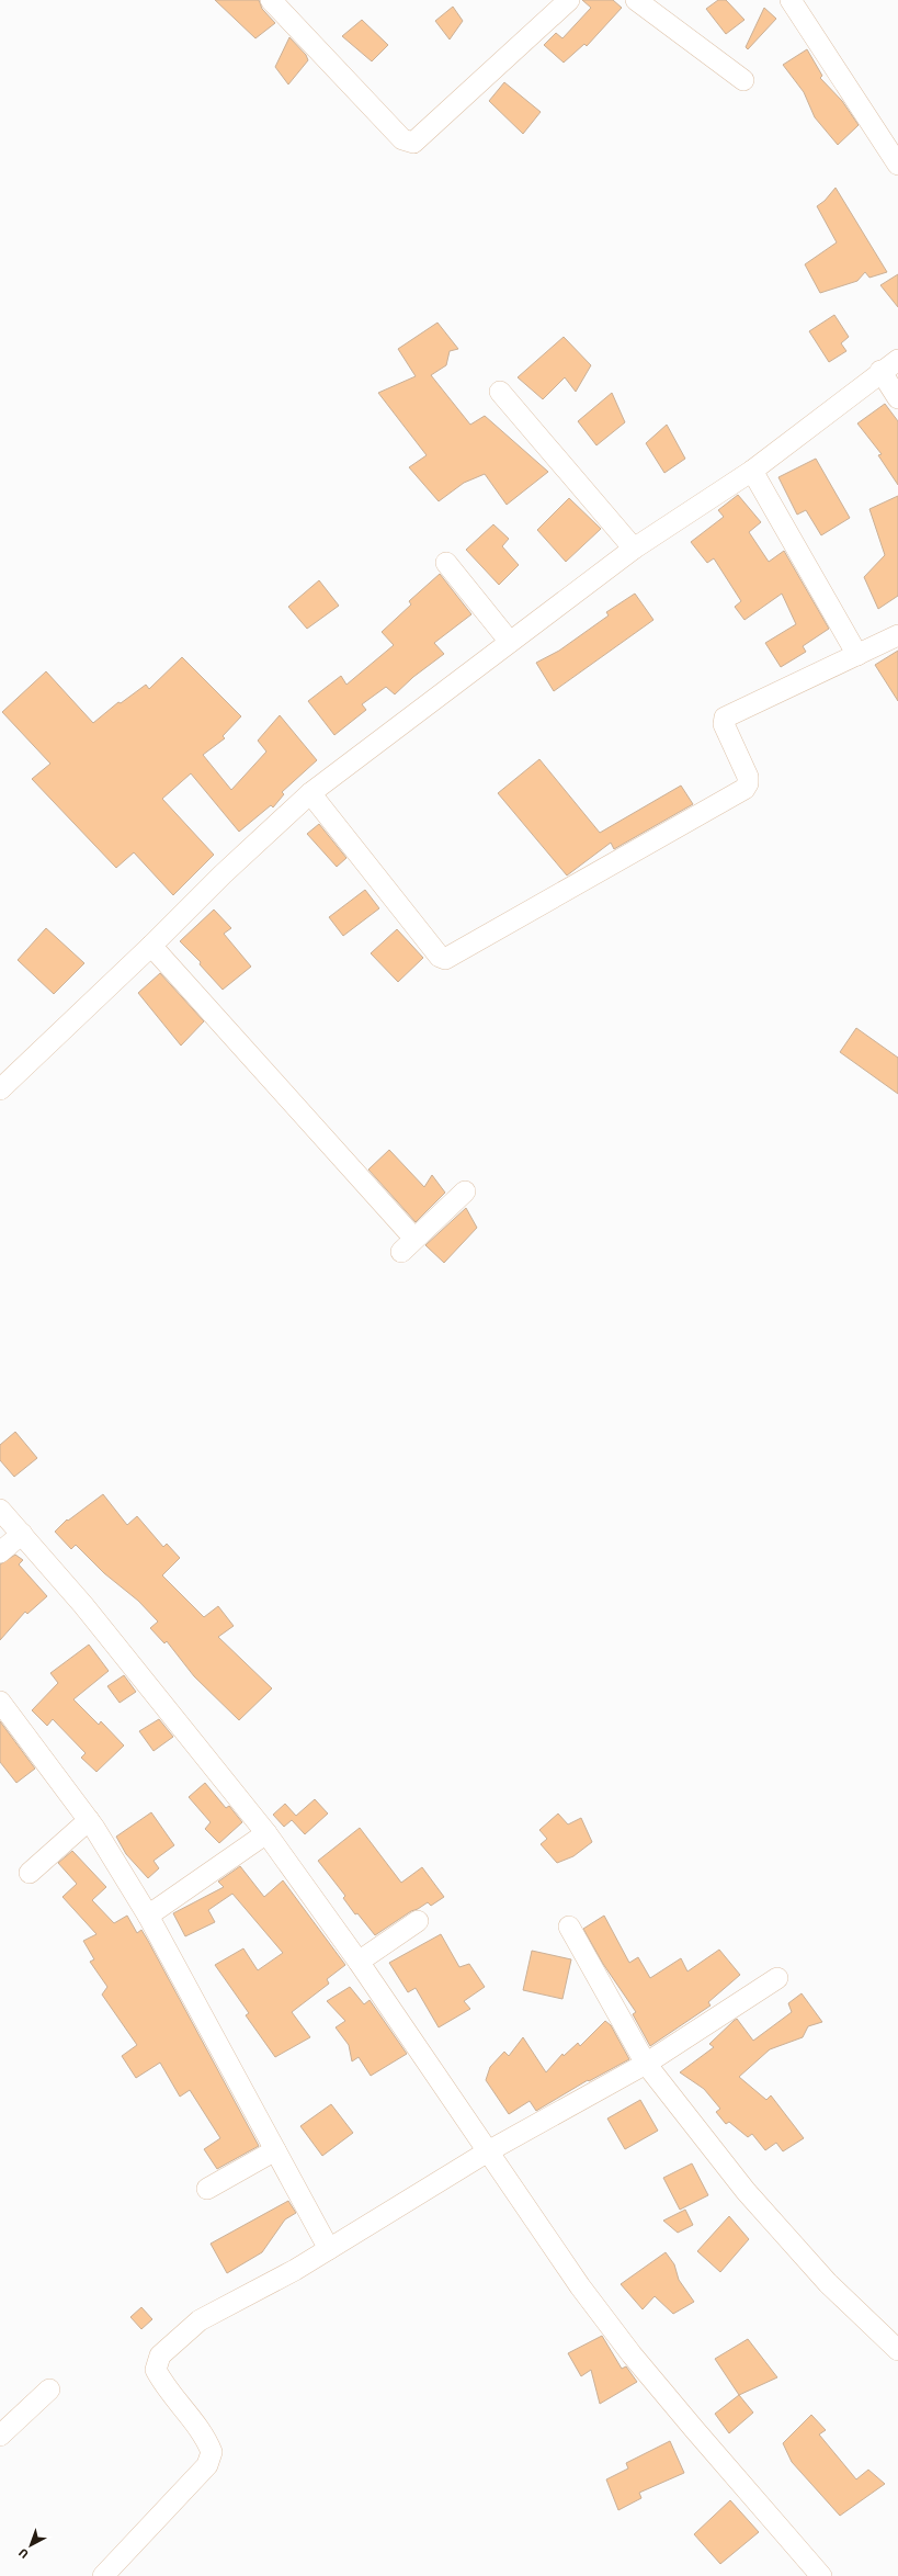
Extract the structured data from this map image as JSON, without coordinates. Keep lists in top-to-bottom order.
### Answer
{
  "north": "bottom left"
}
